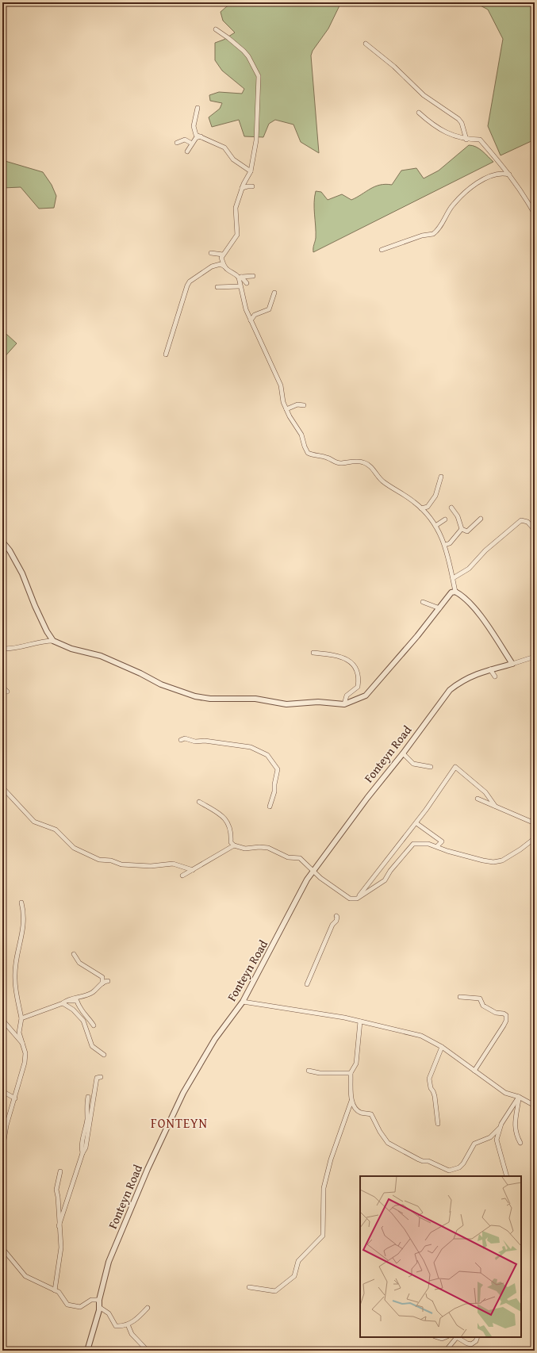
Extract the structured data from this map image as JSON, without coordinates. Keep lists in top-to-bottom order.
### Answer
{
  "streets": {
    "street": ["Fonteyn Road"]
  },
  "districts": ["FONTEYN"]
}
